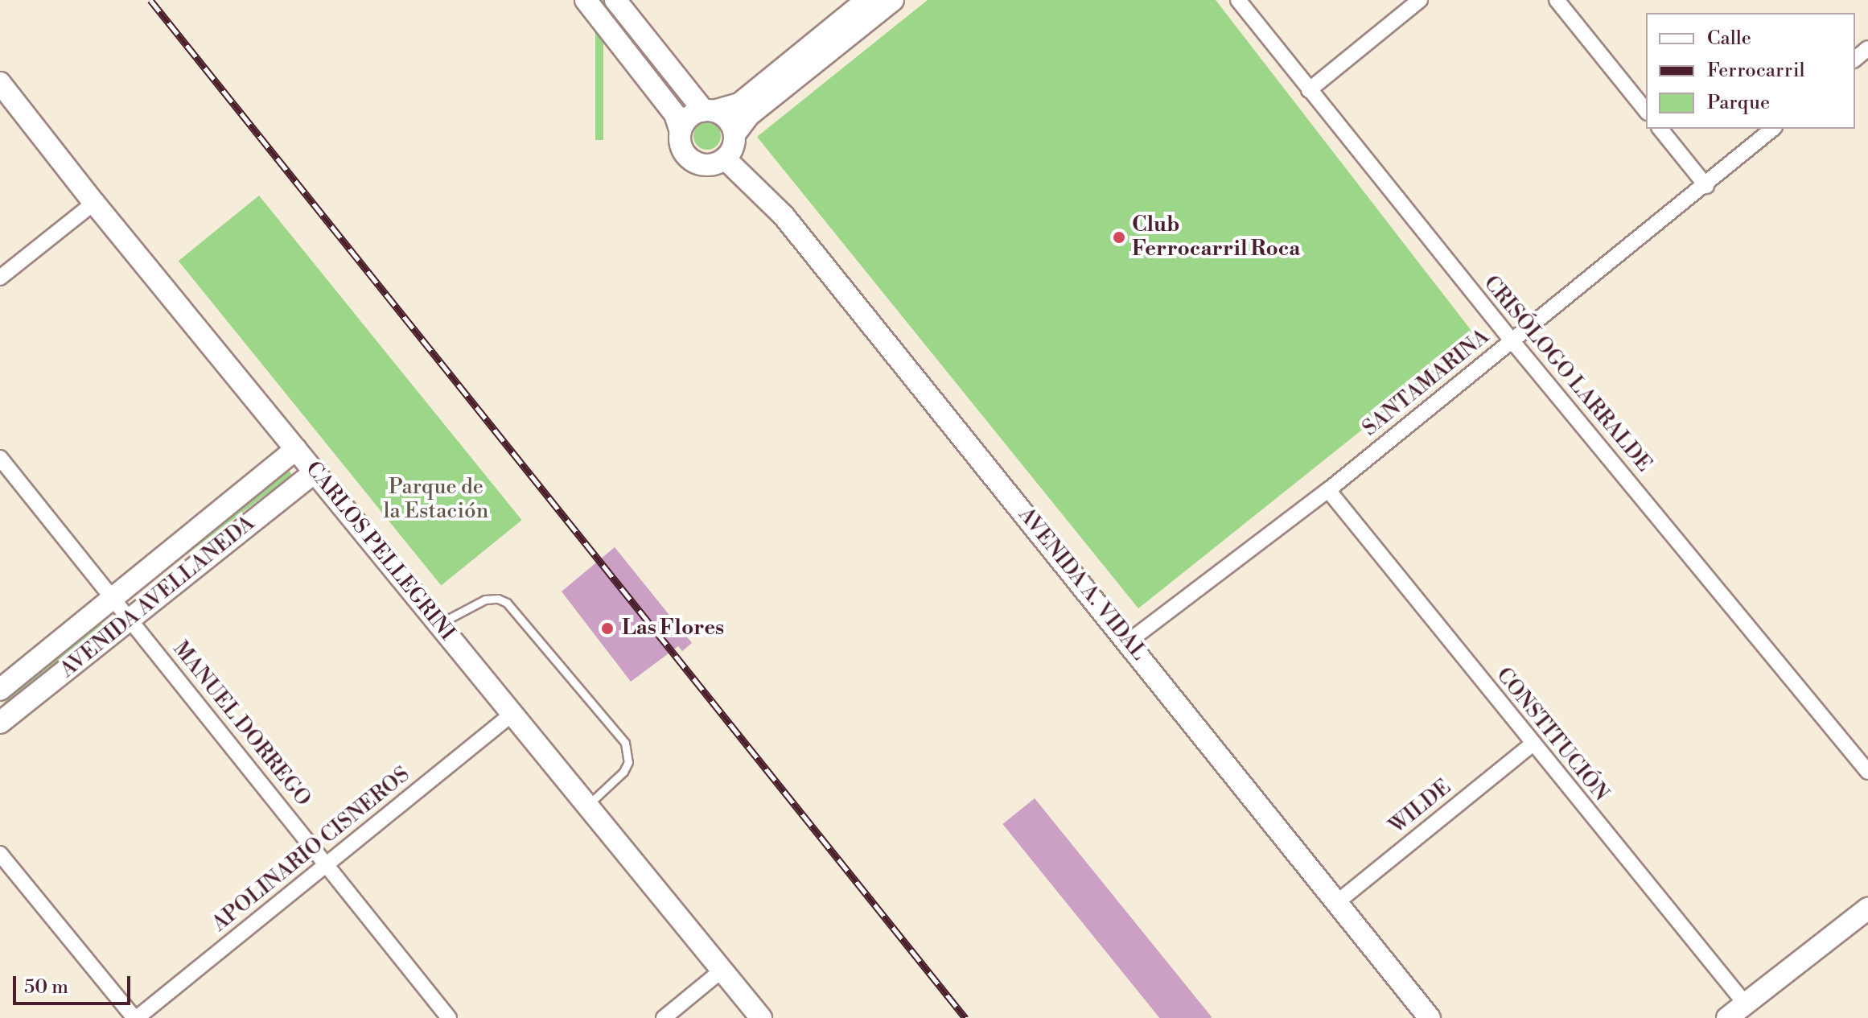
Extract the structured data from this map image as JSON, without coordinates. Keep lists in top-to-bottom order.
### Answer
{
  "streets": {
    "street": [
      "CRISÓLOGO LARRALDE",
      "SANTAMARINA",
      "CARLOS PELLEGRINI",
      "AVENIDA A. VIDAL",
      "AVENIDA AVELLANEDA",
      "MANUEL DORREGO",
      "CONSTITUCIÓN",
      "WILDE",
      "APOLINARIO CISNEROS"
    ]
  },
  "crossings": [
    ["CRISÓLOGO LARRALDE", "SANTAMARINA"],
    ["SANTAMARINA", "AVENIDA A. VIDAL"],
    ["SANTAMARINA", "CONSTITUCIÓN"],
    ["CARLOS PELLEGRINI", "AVENIDA AVELLANEDA"],
    ["CARLOS PELLEGRINI", "APOLINARIO CISNEROS"],
    ["AVENIDA A. VIDAL", "WILDE"],
    ["AVENIDA AVELLANEDA", "MANUEL DORREGO"],
    ["MANUEL DORREGO", "APOLINARIO CISNEROS"],
    ["CONSTITUCIÓN", "WILDE"]
  ],
  "parks": ["Parque de la Estación"],
  "places": ["Club Ferrocarril Roca", "Las Flores"],
  "legend": ["Calle", "Ferrocarril", "Parque"],
  "scale_bar": "50 m"
}
